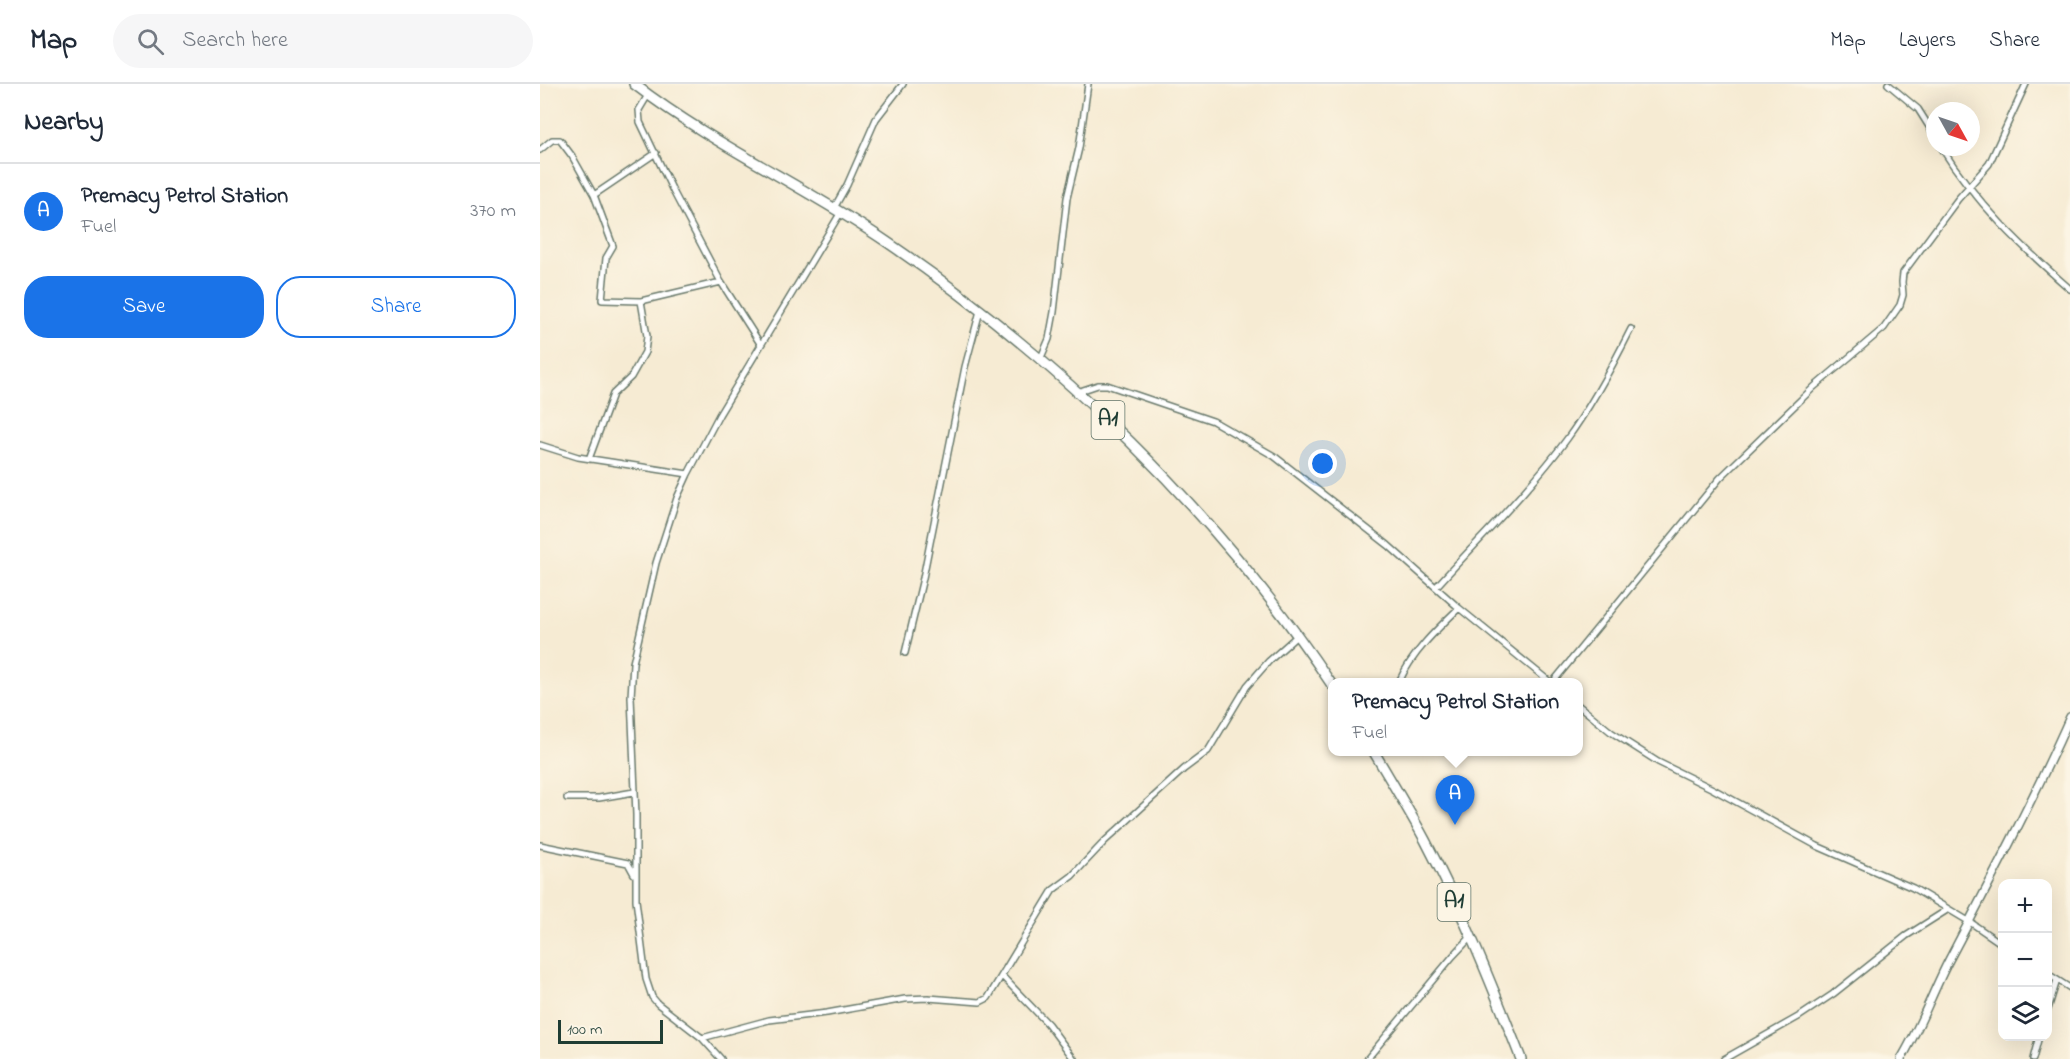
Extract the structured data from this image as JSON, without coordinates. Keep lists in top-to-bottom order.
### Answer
{
  "streets": {
    "highway": ["A1"]
  },
  "scale_bar": "100 m",
  "north": "bottom right",
  "page": {
    "header": "Map",
    "search": "Search here",
    "nav": ["Map", "Layers", "Share"],
    "heading": "Nearby",
    "list": [
      {
        "mark": "A",
        "name": "Premacy Petrol Station",
        "note": "Fuel",
        "value": "370 m"
      }
    ],
    "buttons": ["Save", "Share"],
    "popup": ["Premacy Petrol Station", "Fuel"],
    "pins": "A",
    "map_buttons": ["+", "−"],
    "scale": "100 m"
  }
}
